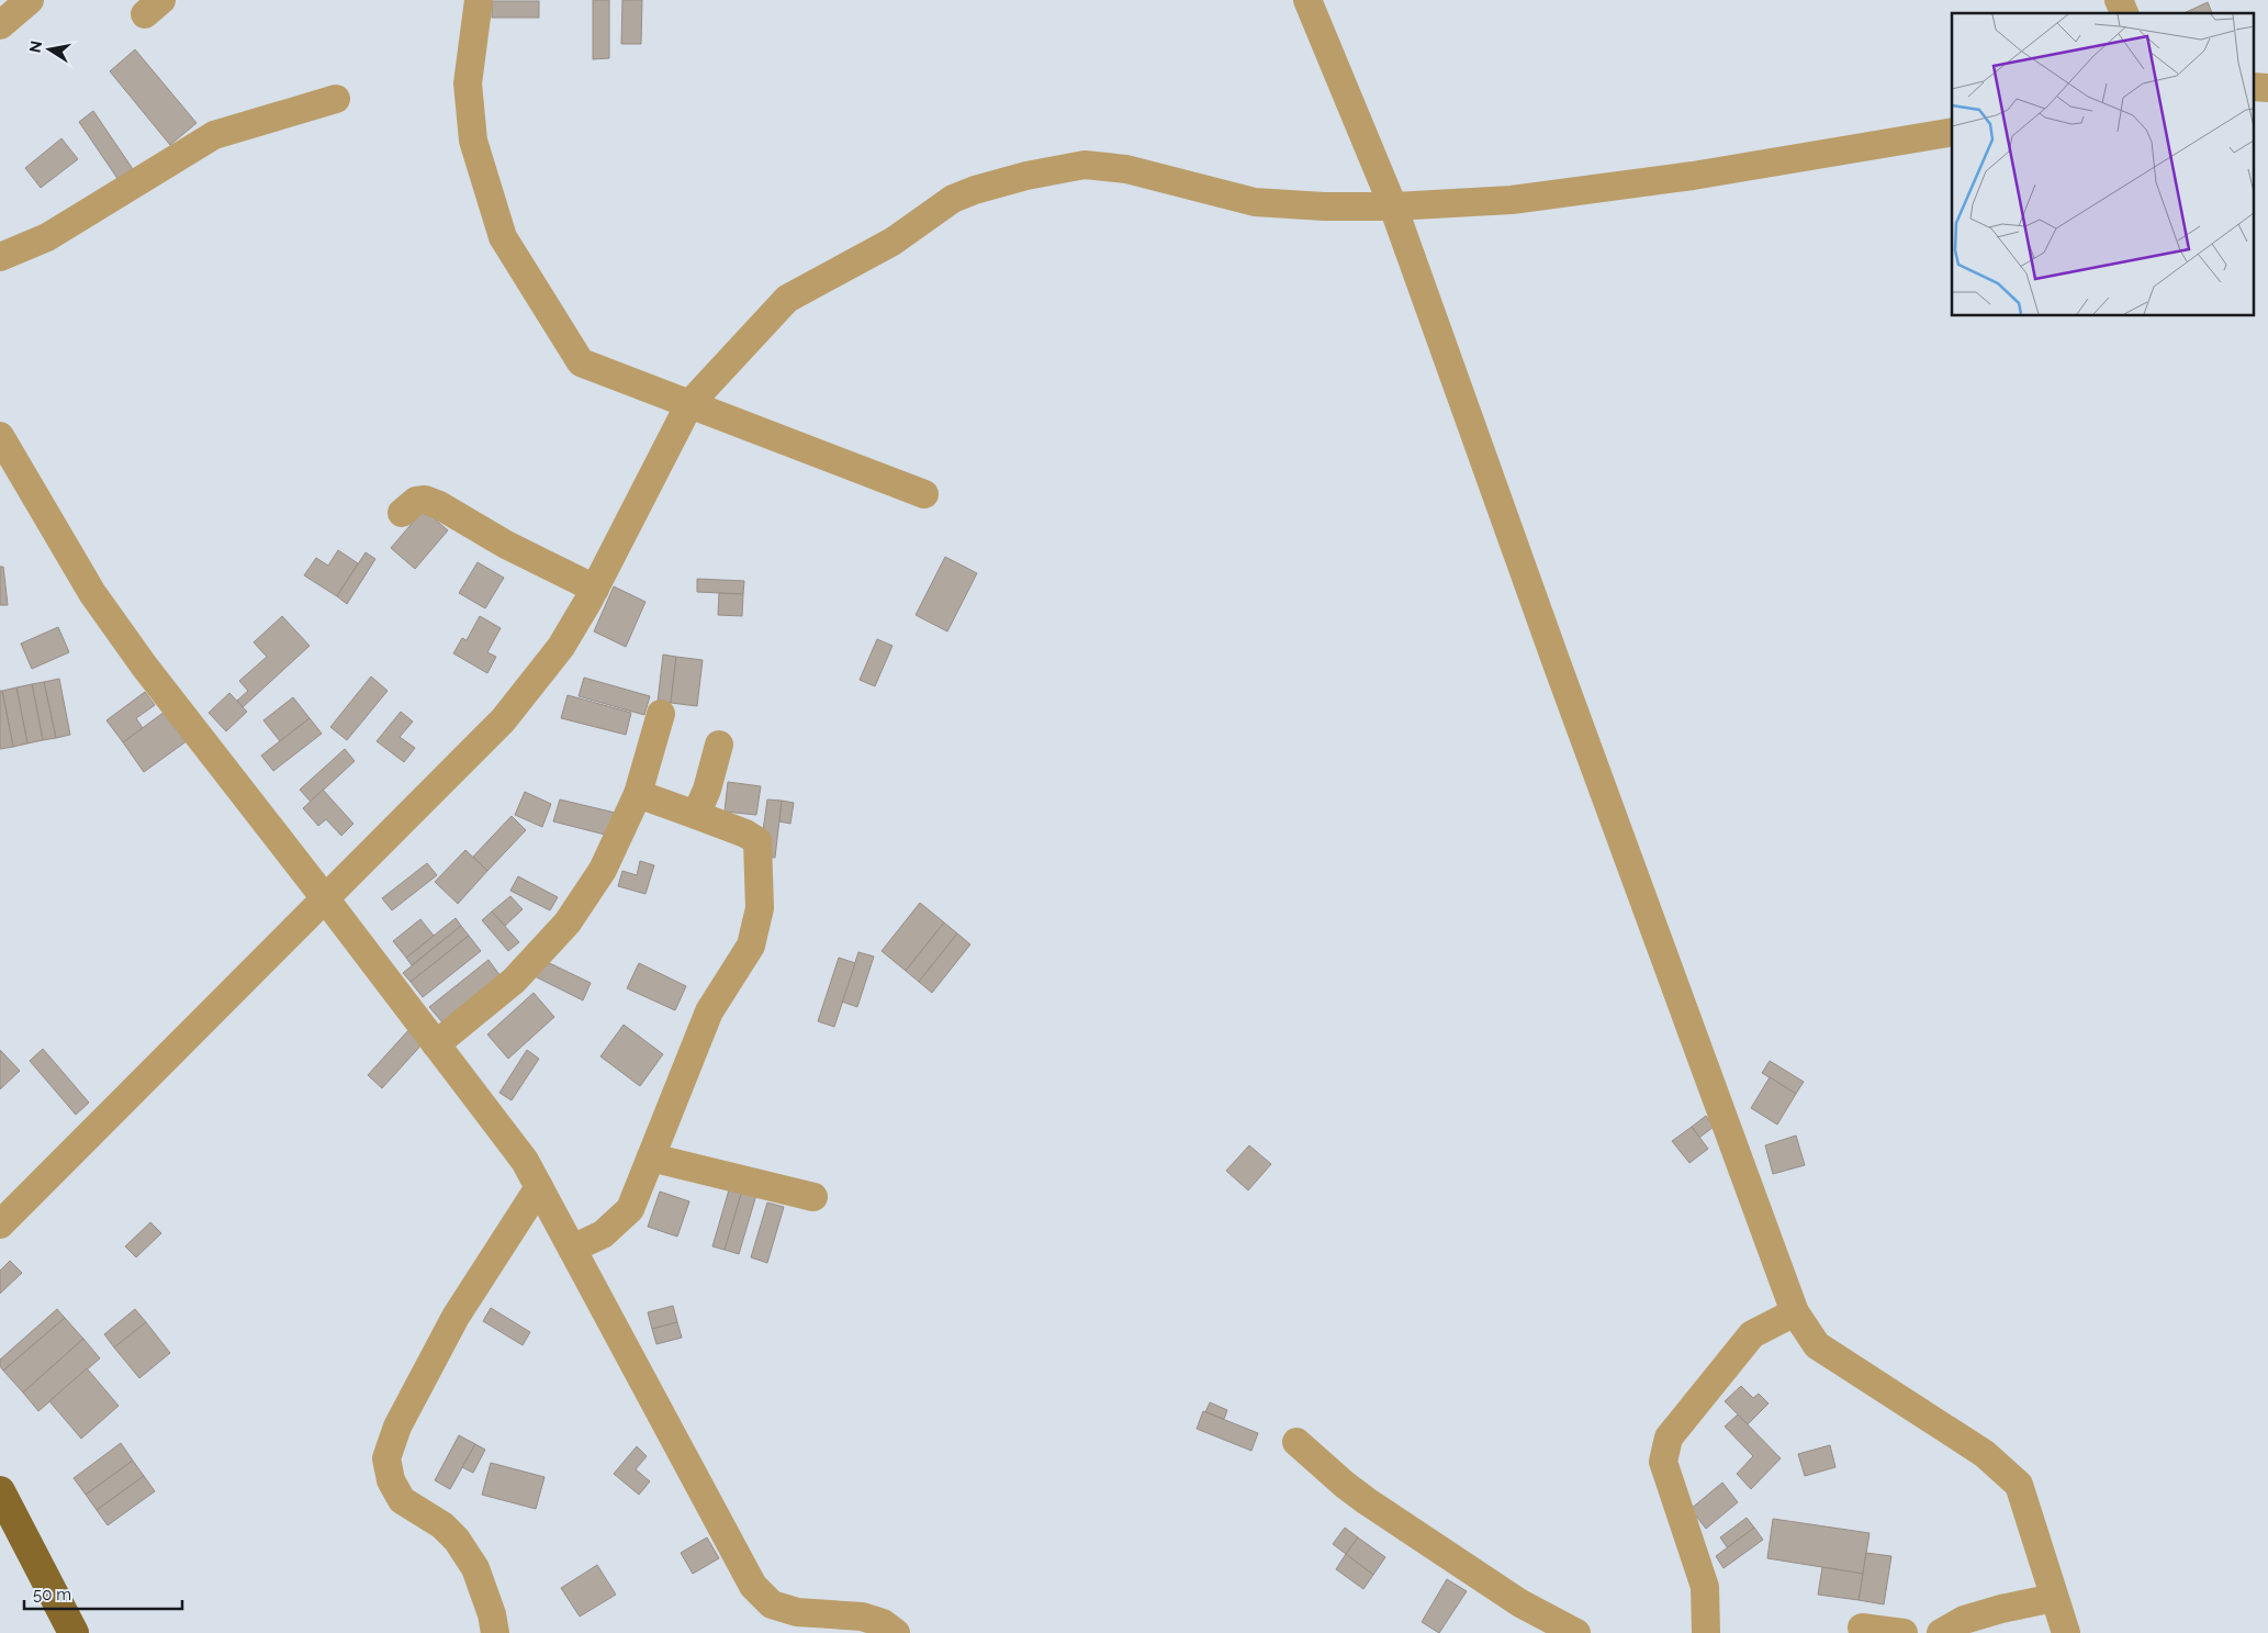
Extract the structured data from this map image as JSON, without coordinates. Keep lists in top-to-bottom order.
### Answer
{
  "scale_bar": "50 m",
  "north": "left"
}
